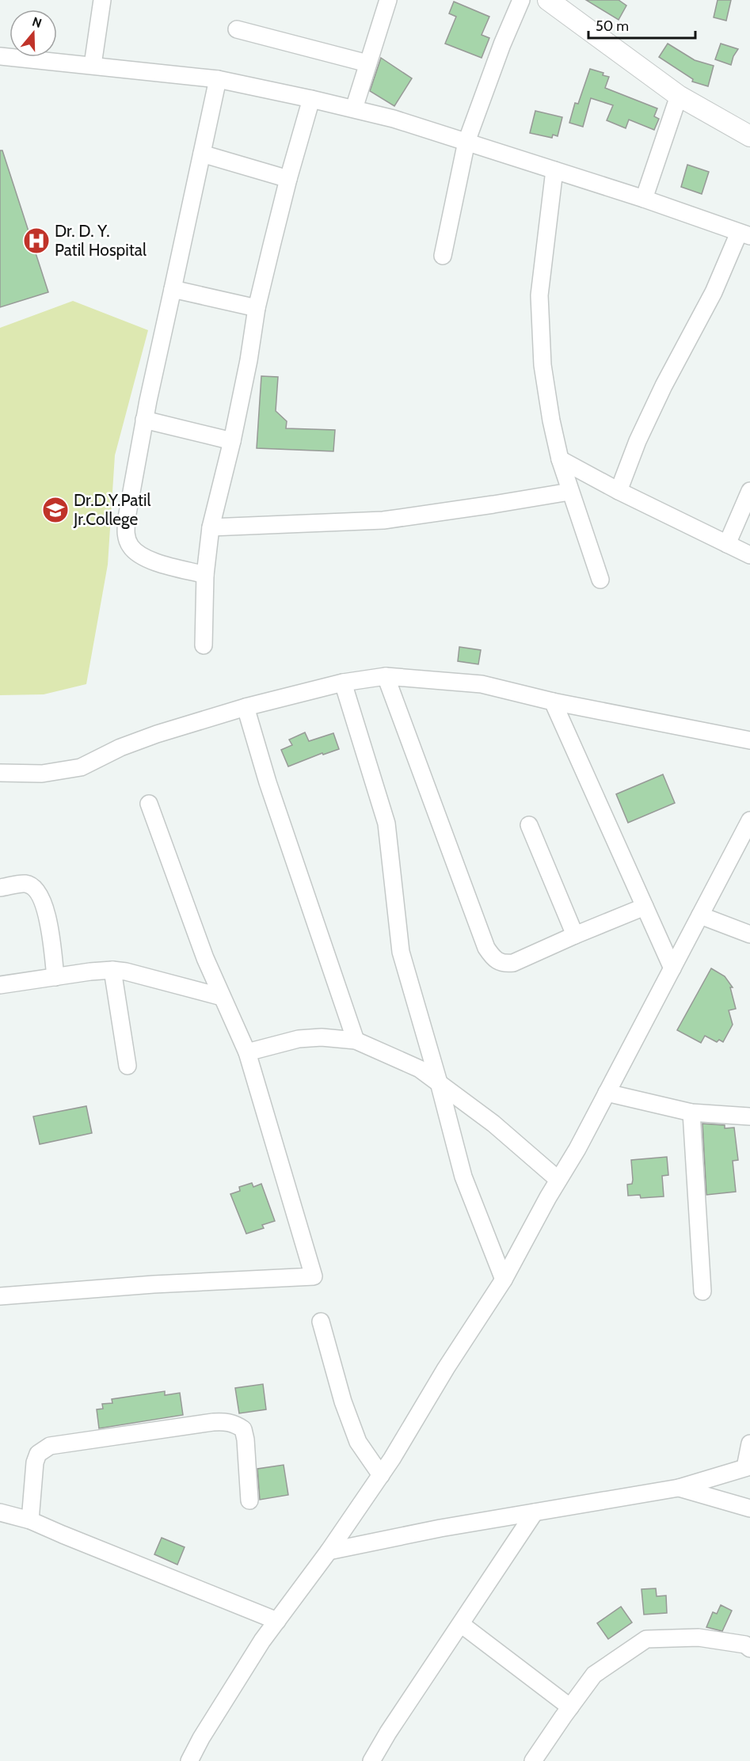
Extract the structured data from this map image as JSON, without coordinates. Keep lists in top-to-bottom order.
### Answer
{
  "places": {
    "hospital": ["Dr. D. Y. Patil Hospital"],
    "school or university": ["Dr.D.Y.Patil Jr.College"]
  },
  "scale_bar": "50 m",
  "north": "top"
}
